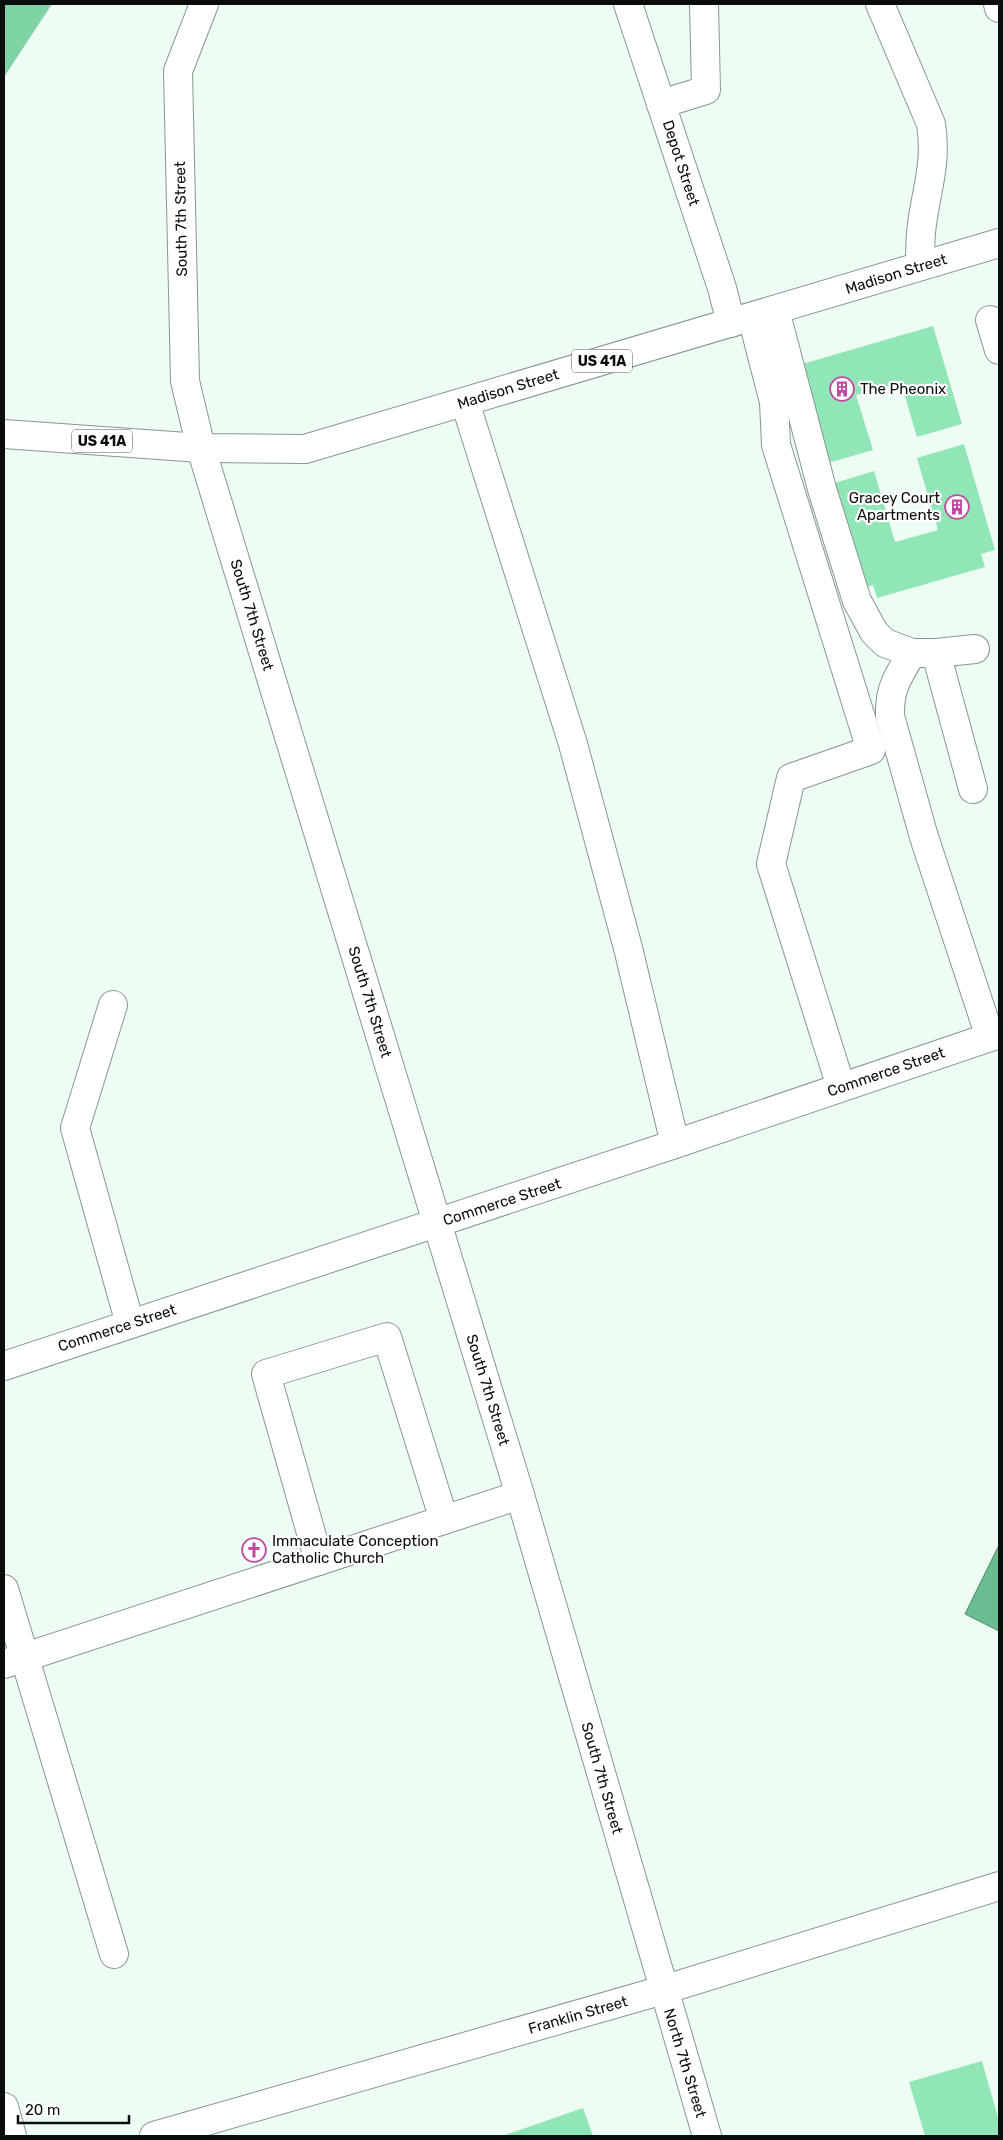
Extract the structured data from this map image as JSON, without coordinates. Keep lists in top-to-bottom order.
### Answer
{
  "streets": {
    "street": [
      "Depot Street",
      "South 7th Street",
      "Madison Street",
      "US 41A",
      "Commerce Street",
      "Franklin Street",
      "North 7th Street"
    ]
  },
  "crossings": [
    ["Depot Street", "Madison Street"],
    ["South 7th Street", "Madison Street"],
    ["South 7th Street", "Commerce Street"],
    ["South 7th Street", "Franklin Street"],
    ["South 7th Street", "North 7th Street"],
    ["Franklin Street", "North 7th Street"]
  ],
  "places": {
    "building": ["The Pheonix", "Gracey Court Apartments"],
    "church": ["Immaculate Conception Catholic Church"]
  },
  "scale_bar": "20 m"
}
